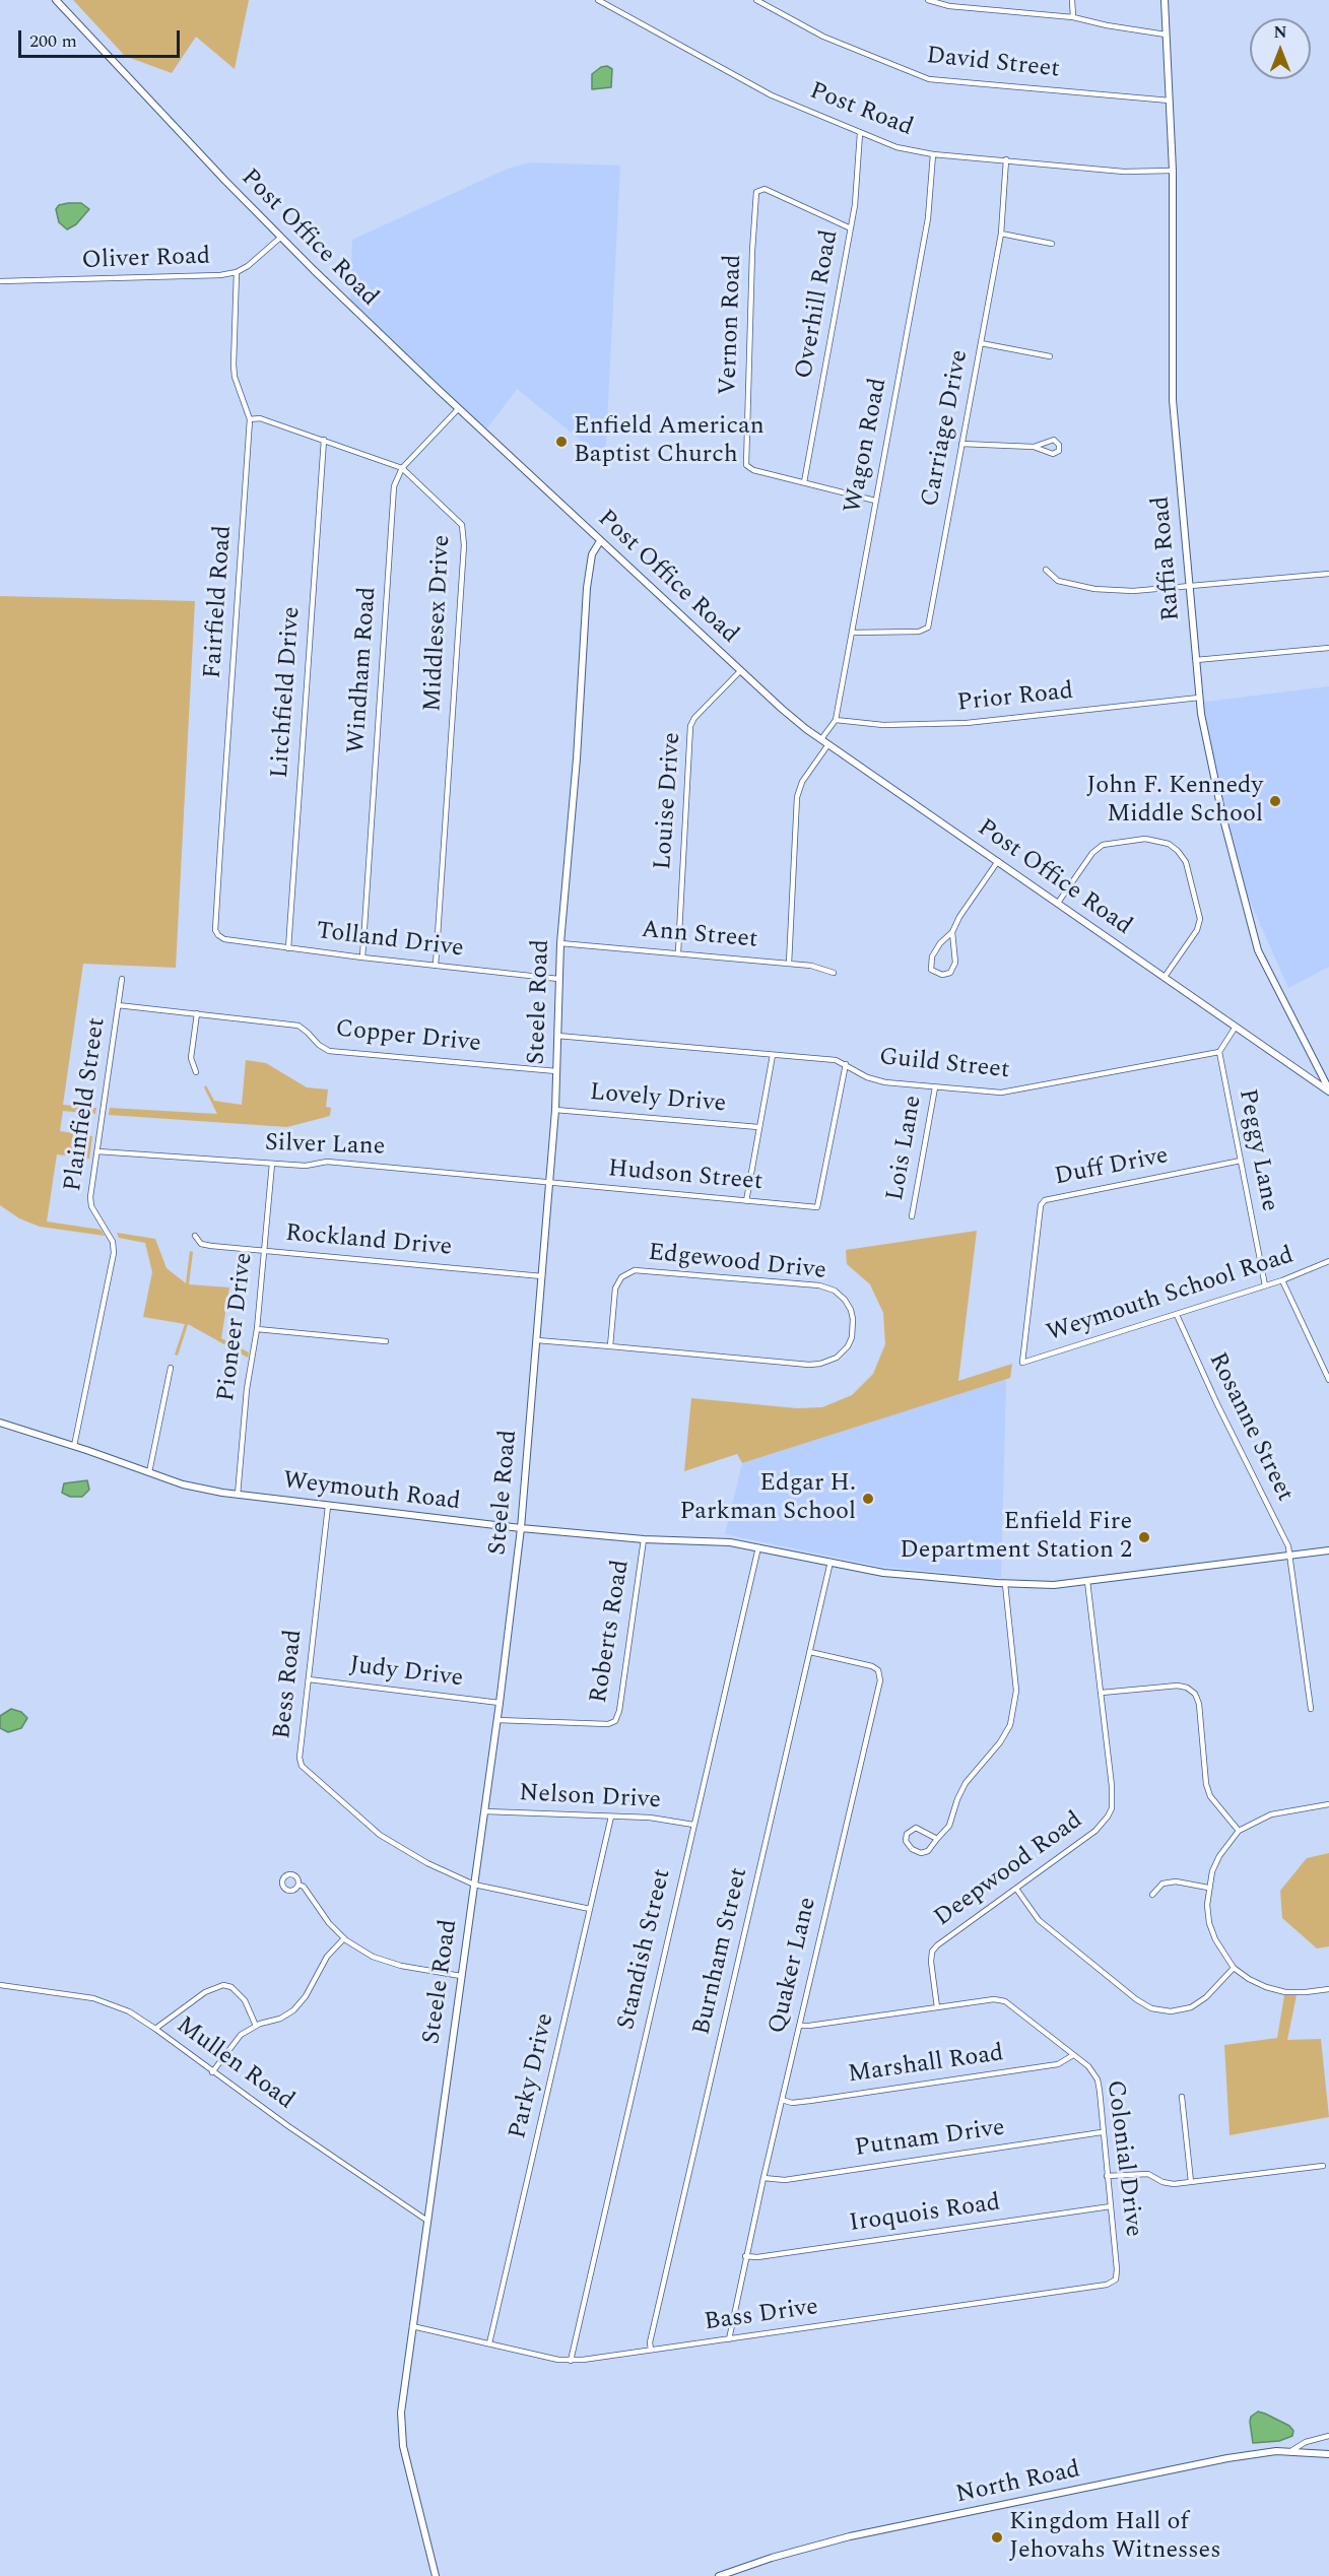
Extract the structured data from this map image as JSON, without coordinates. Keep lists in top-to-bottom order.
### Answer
{
  "streets": {
    "street": [
      "David Street",
      "Post Road",
      "Post Office Road",
      "Oliver Road",
      "Overhill Road",
      "Vernon Road",
      "Carriage Drive",
      "Wagon Road",
      "Raffia Road",
      "Fairfield Road",
      "Middlesex Drive",
      "Windham Road",
      "Litchfield Drive",
      "Prior Road",
      "Louise Drive",
      "Ann Street",
      "Tolland Drive",
      "Steele Road",
      "Copper Drive",
      "Guild Street",
      "Lovely Drive",
      "Plainfield Street",
      "Silver Lane",
      "Lois Lane",
      "Peggy Lane",
      "Duff Drive",
      "Hudson Street",
      "Rockland Drive",
      "Edgewood Drive",
      "Weymouth School Road",
      "Pioneer Drive",
      "Rosanne Street",
      "Weymouth Road",
      "Roberts Road",
      "Judy Drive",
      "Bess Road",
      "Nelson Drive",
      "Deepwood Road",
      "Standish Street",
      "Burnham Street",
      "Quaker Lane",
      "Mullen Road",
      "Marshall Road",
      "Parky Drive",
      "Putnam Drive",
      "Colonial Drive",
      "Iroquois Road",
      "Bass Drive",
      "North Road"
    ]
  },
  "crossings": [
    ["David Street", "Raffia Road"],
    ["Post Road", "Overhill Road"],
    ["Post Road", "Carriage Drive"],
    ["Post Road", "Wagon Road"],
    ["Post Road", "Raffia Road"],
    ["Post Office Road", "Oliver Road"],
    ["Post Office Road", "Wagon Road"],
    ["Post Office Road", "Raffia Road"],
    ["Post Office Road", "Windham Road"],
    ["Post Office Road", "Louise Drive"],
    ["Post Office Road", "Steele Road"],
    ["Oliver Road", "Fairfield Road"],
    ["Overhill Road", "Vernon Road"],
    ["Vernon Road", "Wagon Road"],
    ["Carriage Drive", "Wagon Road"],
    ["Wagon Road", "Prior Road"],
    ["Raffia Road", "Prior Road"],
    ["Fairfield Road", "Middlesex Drive"],
    ["Fairfield Road", "Tolland Drive"],
    ["Middlesex Drive", "Windham Road"],
    ["Middlesex Drive", "Litchfield Drive"],
    ["Middlesex Drive", "Tolland Drive"],
    ["Windham Road", "Tolland Drive"],
    ["Litchfield Drive", "Tolland Drive"],
    ["Louise Drive", "Ann Street"],
    ["Ann Street", "Steele Road"],
    ["Tolland Drive", "Steele Road"],
    ["Steele Road", "Copper Drive"],
    ["Steele Road", "Guild Street"],
    ["Steele Road", "Lovely Drive"],
    ["Steele Road", "Silver Lane"],
    ["Steele Road", "Hudson Street"],
    ["Steele Road", "Rockland Drive"],
    ["Steele Road", "Edgewood Drive"],
    ["Steele Road", "Weymouth Road"],
    ["Steele Road", "Roberts Road"],
    ["Steele Road", "Judy Drive"],
    ["Steele Road", "Bess Road"],
    ["Steele Road", "Nelson Drive"],
    ["Steele Road", "Mullen Road"],
    ["Steele Road", "Bass Drive"],
    ["Copper Drive", "Plainfield Street"],
    ["Guild Street", "Lois Lane"],
    ["Guild Street", "Peggy Lane"],
    ["Guild Street", "Hudson Street"],
    ["Plainfield Street", "Silver Lane"],
    ["Plainfield Street", "Weymouth Road"],
    ["Silver Lane", "Hudson Street"],
    ["Silver Lane", "Pioneer Drive"],
    ["Peggy Lane", "Duff Drive"],
    ["Peggy Lane", "Weymouth School Road"],
    ["Duff Drive", "Weymouth School Road"],
    ["Rockland Drive", "Pioneer Drive"],
    ["Weymouth School Road", "Rosanne Street"],
    ["Pioneer Drive", "Weymouth Road"],
    ["Rosanne Street", "Weymouth Road"],
    ["Weymouth Road", "Roberts Road"],
    ["Weymouth Road", "Bess Road"],
    ["Weymouth Road", "Deepwood Road"],
    ["Weymouth Road", "Standish Street"],
    ["Weymouth Road", "Burnham Street"],
    ["Judy Drive", "Bess Road"],
    ["Nelson Drive", "Standish Street"],
    ["Nelson Drive", "Parky Drive"],
    ["Deepwood Road", "Colonial Drive"],
    ["Standish Street", "Bass Drive"],
    ["Burnham Street", "Quaker Lane"],
    ["Burnham Street", "Bass Drive"],
    ["Quaker Lane", "Marshall Road"],
    ["Quaker Lane", "Putnam Drive"],
    ["Quaker Lane", "Colonial Drive"],
    ["Quaker Lane", "Iroquois Road"],
    ["Quaker Lane", "Bass Drive"],
    ["Marshall Road", "Colonial Drive"],
    ["Parky Drive", "Bass Drive"],
    ["Putnam Drive", "Colonial Drive"],
    ["Colonial Drive", "Iroquois Road"],
    ["Colonial Drive", "Bass Drive"]
  ],
  "places": [
    "Enfield American Baptist Church",
    "John F. Kennedy Middle School",
    "Edgar H. Parkman School",
    "Enfield Fire Department Station 2",
    "Kingdom Hall of Jehovahs Witnesses"
  ],
  "scale_bar": "200 m",
  "north": "top"
}
